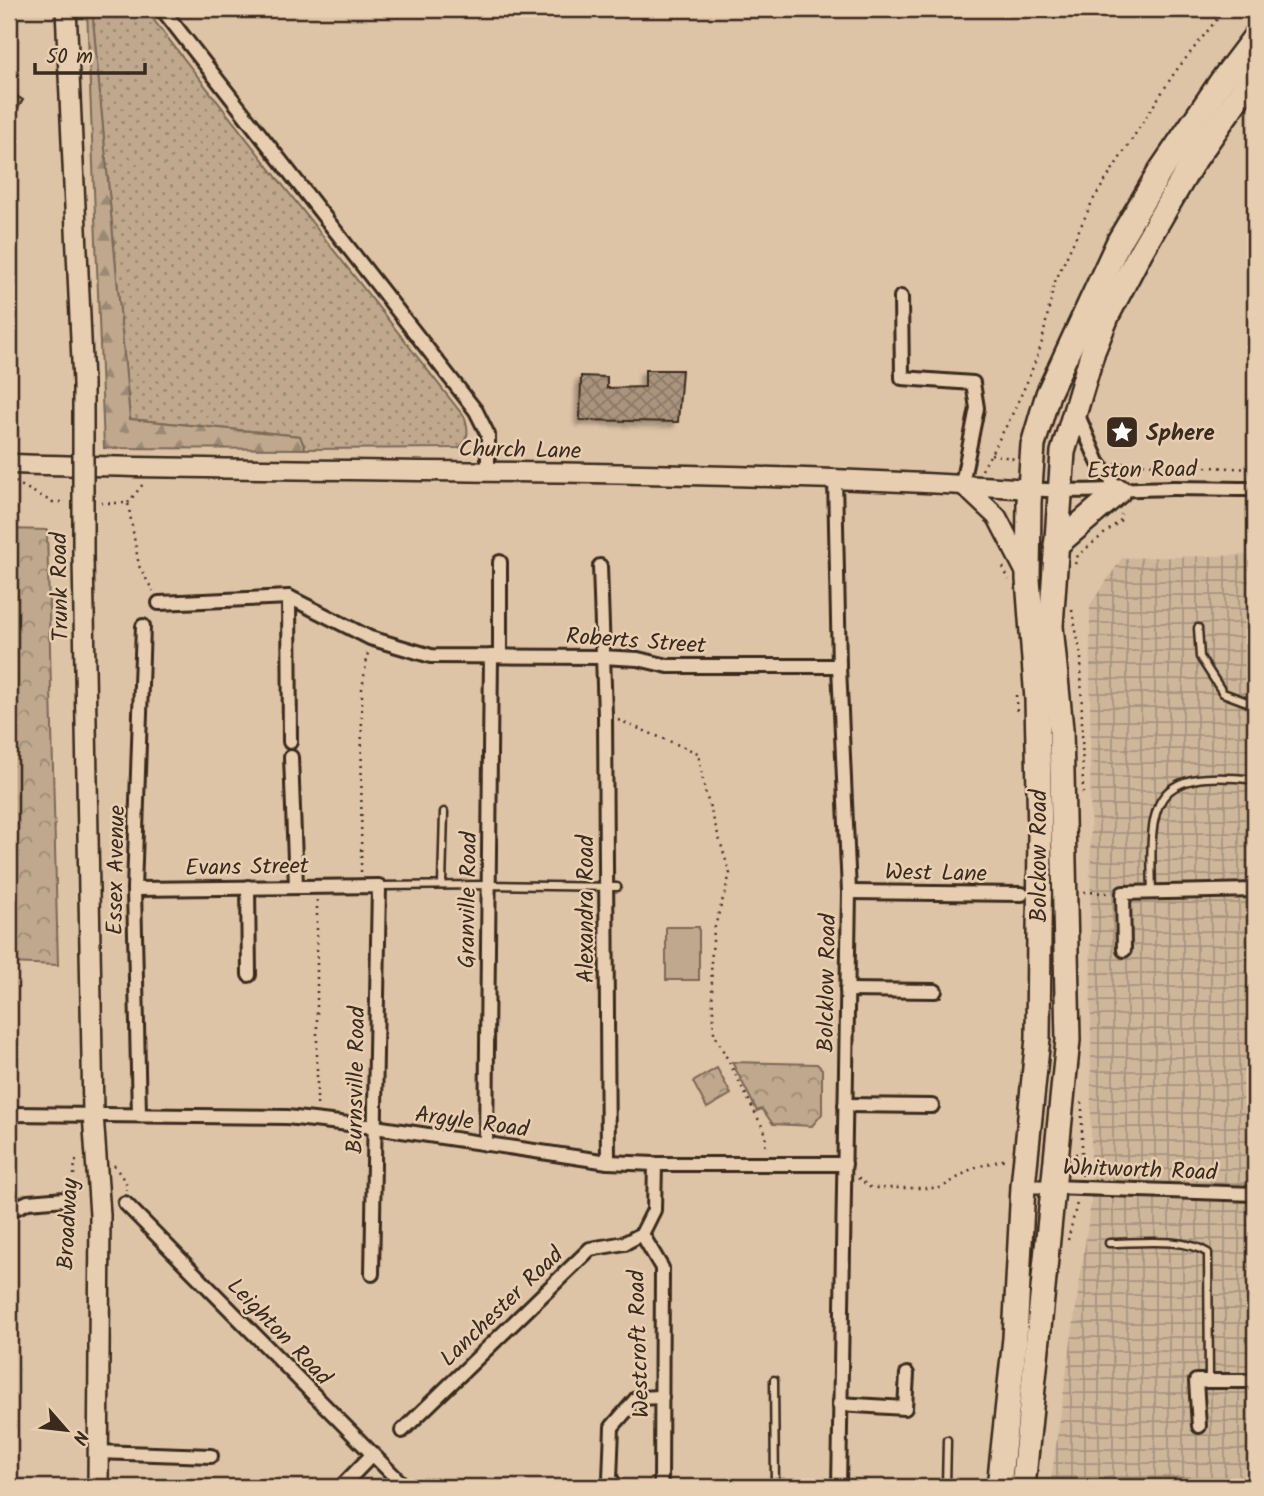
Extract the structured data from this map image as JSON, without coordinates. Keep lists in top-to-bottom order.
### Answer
{
  "streets": {
    "highway": ["Bolckow Road"],
    "main road": ["Trunk Road", "Broadway"],
    "street": [
      "Church Lane",
      "Eston Road",
      "Roberts Street",
      "Evans Street",
      "Essex Avenue",
      "West Lane",
      "Granville Road",
      "Alexandra Road",
      "Bolcklow Road",
      "Burnsville Road",
      "Argyle Road",
      "Whitworth Road",
      "Lanchester Road",
      "Leighton Road",
      "Westcroft Road"
    ]
  },
  "crossings": [
    ["Church Lane", "Eston Road"],
    ["Church Lane", "Bolckow Road"],
    ["Church Lane", "Bolcklow Road"],
    ["Eston Road", "Bolckow Road"],
    ["Trunk Road", "Argyle Road"],
    ["Trunk Road", "Broadway"],
    ["Roberts Street", "Granville Road"],
    ["Roberts Street", "Alexandra Road"],
    ["Roberts Street", "Bolcklow Road"],
    ["Bolckow Road", "Whitworth Road"],
    ["Evans Street", "Essex Avenue"],
    ["Evans Street", "Burnsville Road"],
    ["Essex Avenue", "Argyle Road"],
    ["West Lane", "Bolcklow Road"],
    ["Granville Road", "Argyle Road"],
    ["Alexandra Road", "Argyle Road"],
    ["Bolcklow Road", "Argyle Road"],
    ["Burnsville Road", "Argyle Road"],
    ["Lanchester Road", "Westcroft Road"]
  ],
  "places": {
    "place": ["Sphere"]
  },
  "scale_bar": "50 m",
  "north": "bottom right"
}
